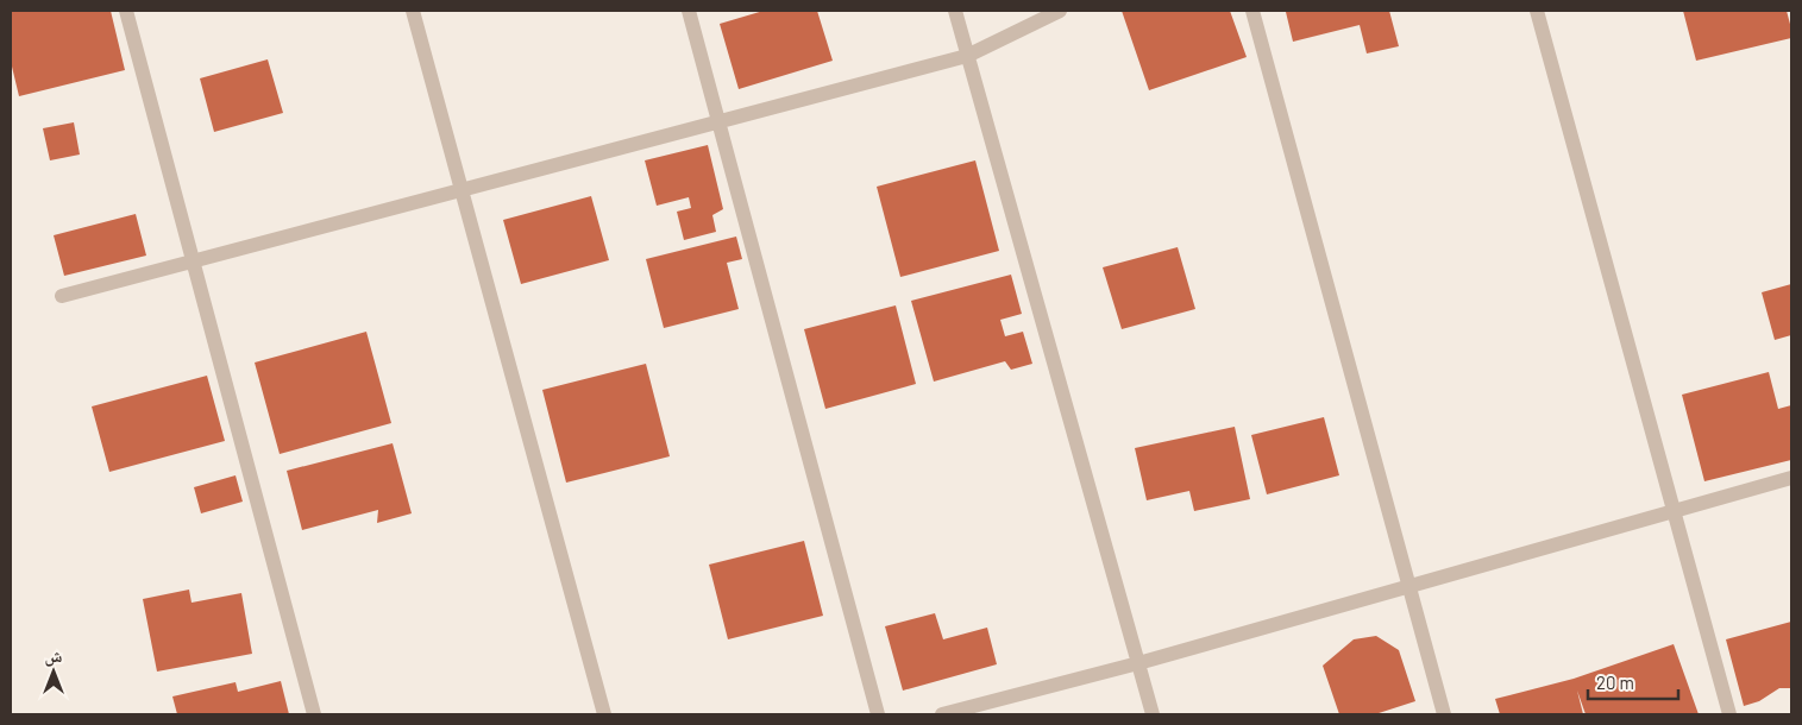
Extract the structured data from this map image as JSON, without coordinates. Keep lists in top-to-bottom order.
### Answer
{
  "scale_bar": "20 m",
  "north": "top"
}
